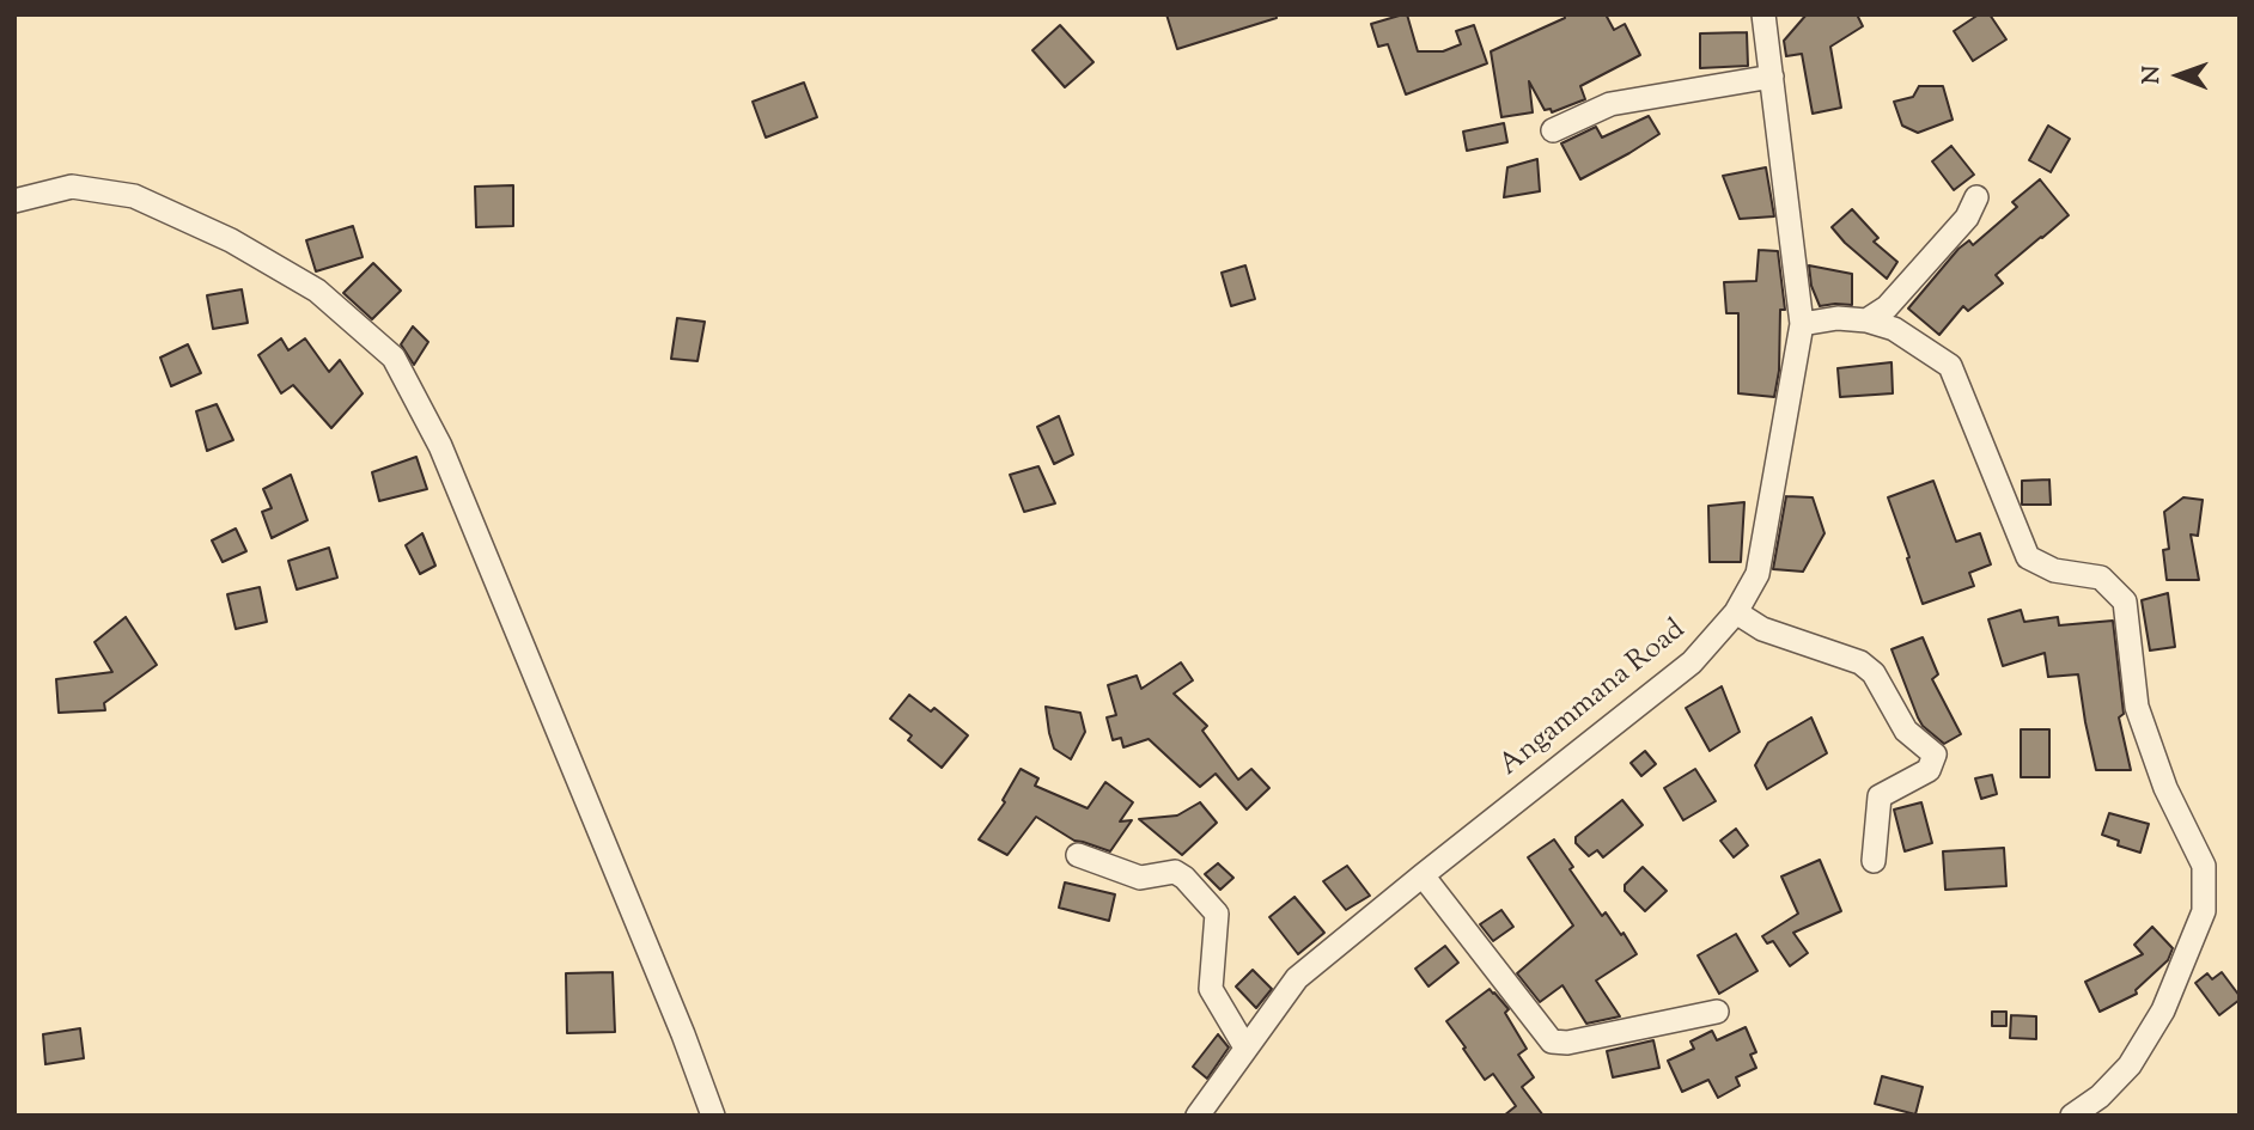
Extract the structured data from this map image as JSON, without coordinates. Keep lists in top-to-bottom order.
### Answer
{
  "streets": {
    "street": ["Angammana Road"]
  },
  "north": "left"
}
